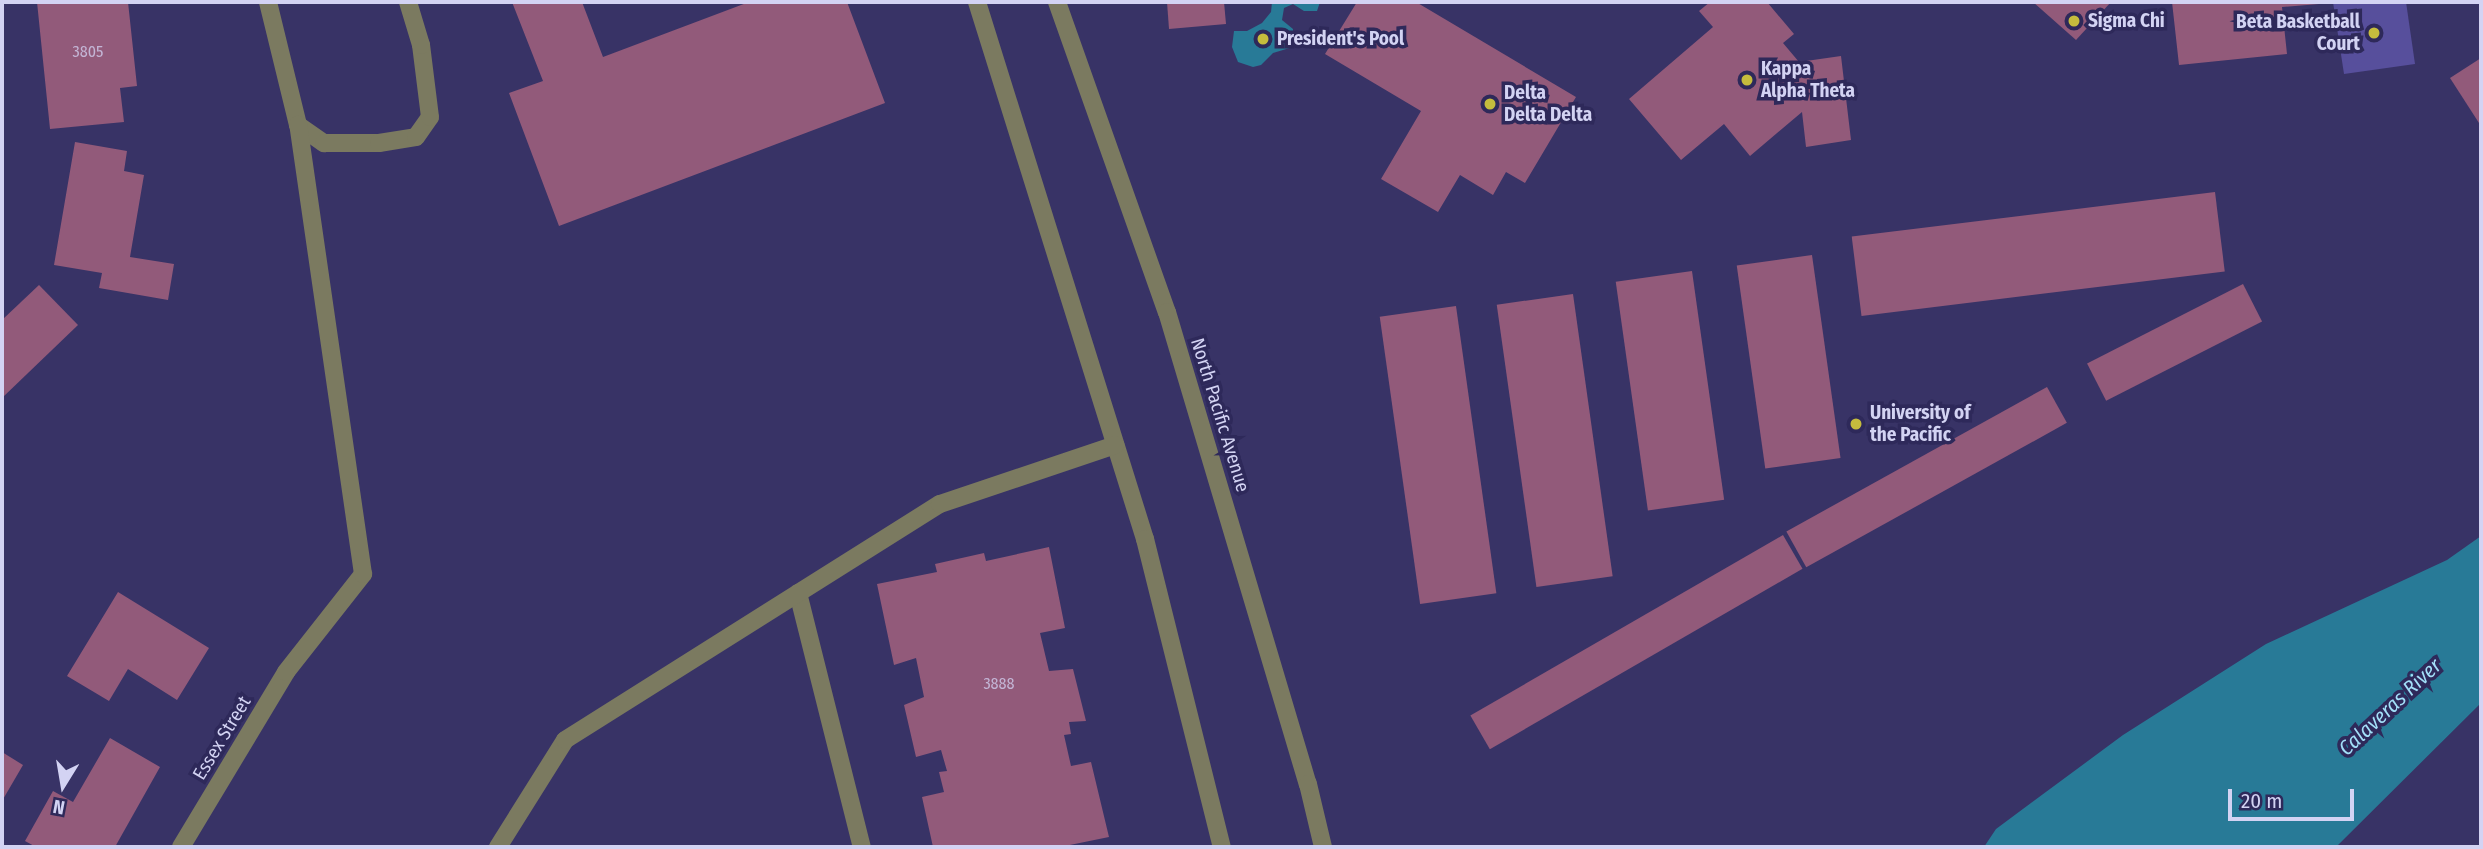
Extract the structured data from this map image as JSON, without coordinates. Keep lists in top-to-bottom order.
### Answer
{
  "streets": {
    "street": ["North Pacific Avenue", "Essex Street"]
  },
  "water": ["Calaveras River"],
  "places": [
    "Sigma Chi",
    "Beta Basketball Court",
    "President's Pool",
    "Kappa Alpha Theta",
    "Delta Delta Delta",
    "University of the Pacific"
  ],
  "house_numbers": ["3805", "3888"],
  "scale_bar": "20 m",
  "north": "bottom"
}
